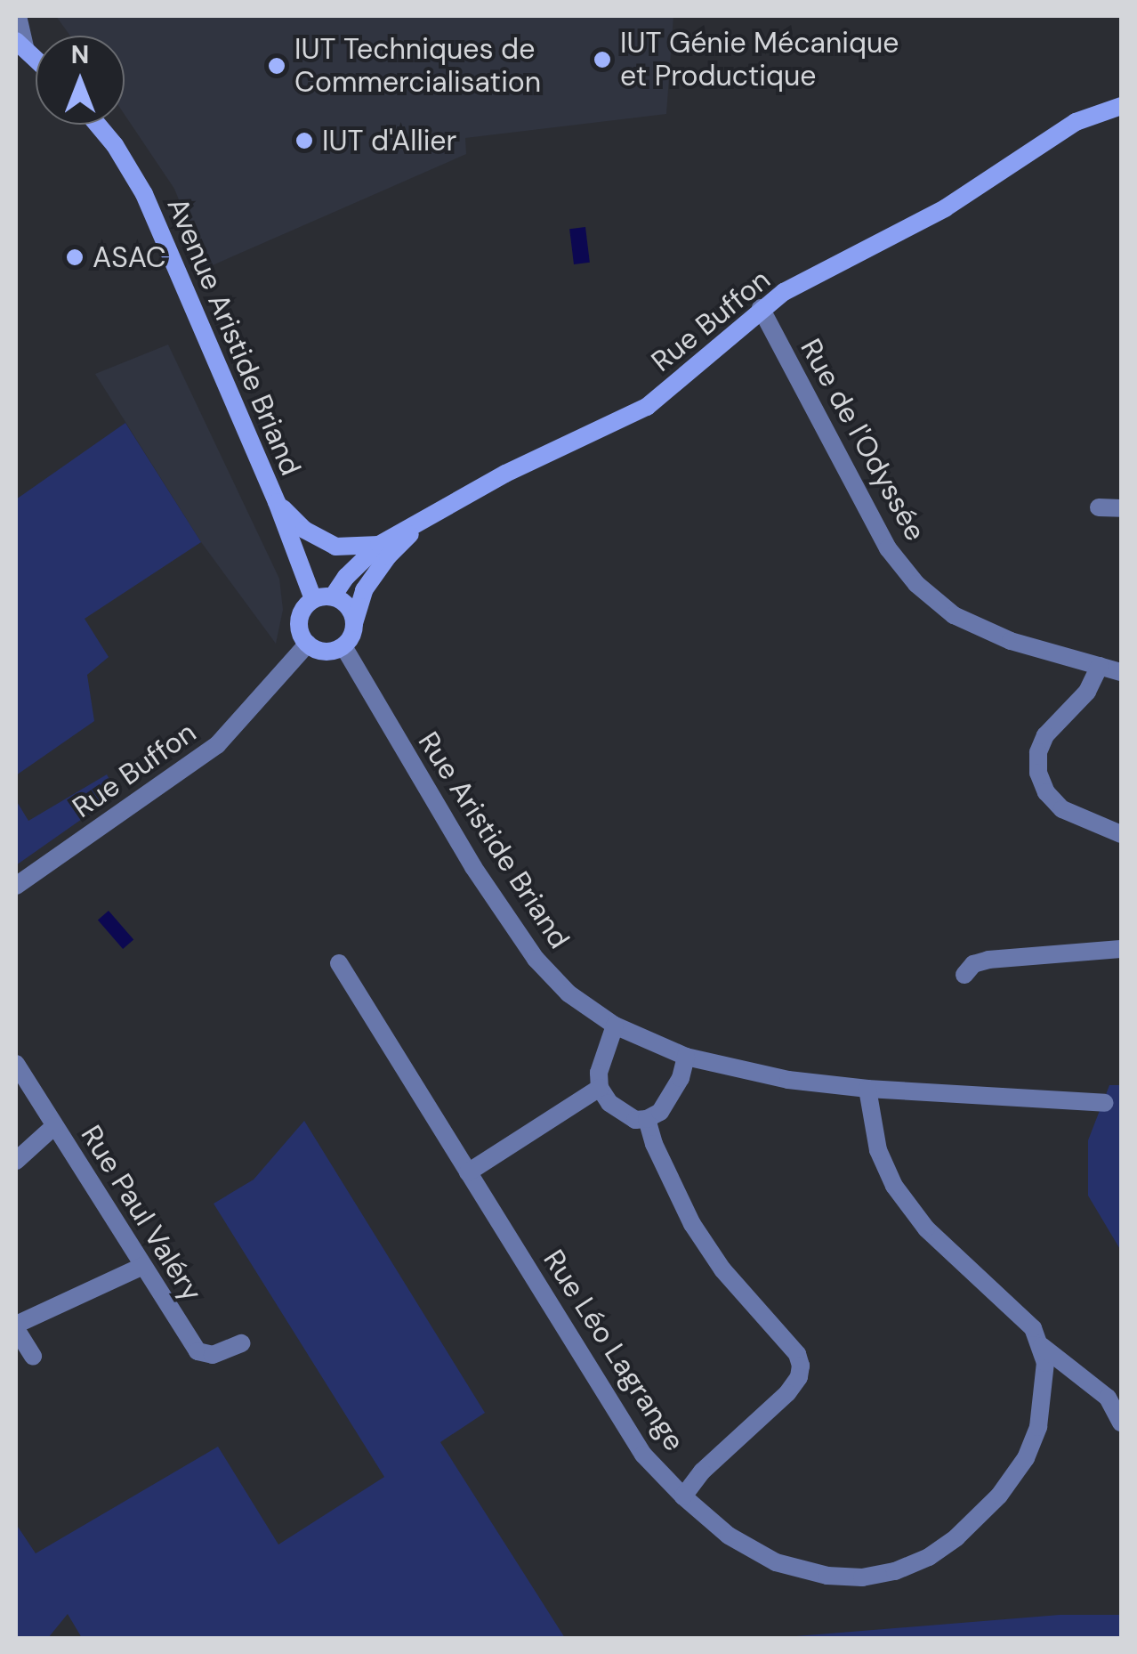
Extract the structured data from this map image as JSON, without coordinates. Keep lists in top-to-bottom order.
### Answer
{
  "streets": {
    "main road": ["Rue Buffon", "Avenue Aristide Briand"],
    "street": [
      "Rue de l'Odyssée",
      "Rue Aristide Briand",
      "Rue Paul Valéry",
      "Rue Léo Lagrange"
    ]
  },
  "crossings": [
    ["Rue Buffon", "Avenue Aristide Briand"],
    ["Rue Buffon", "Rue de l'Odyssée"],
    ["Rue Buffon", "Rue Aristide Briand"],
    ["Avenue Aristide Briand", "Rue Aristide Briand"]
  ],
  "places": [
    "IUT Génie Mécanique et Productique",
    "IUT Techniques de Commercialisation",
    "IUT d'Allier",
    "ASAC"
  ],
  "north": "top"
}
